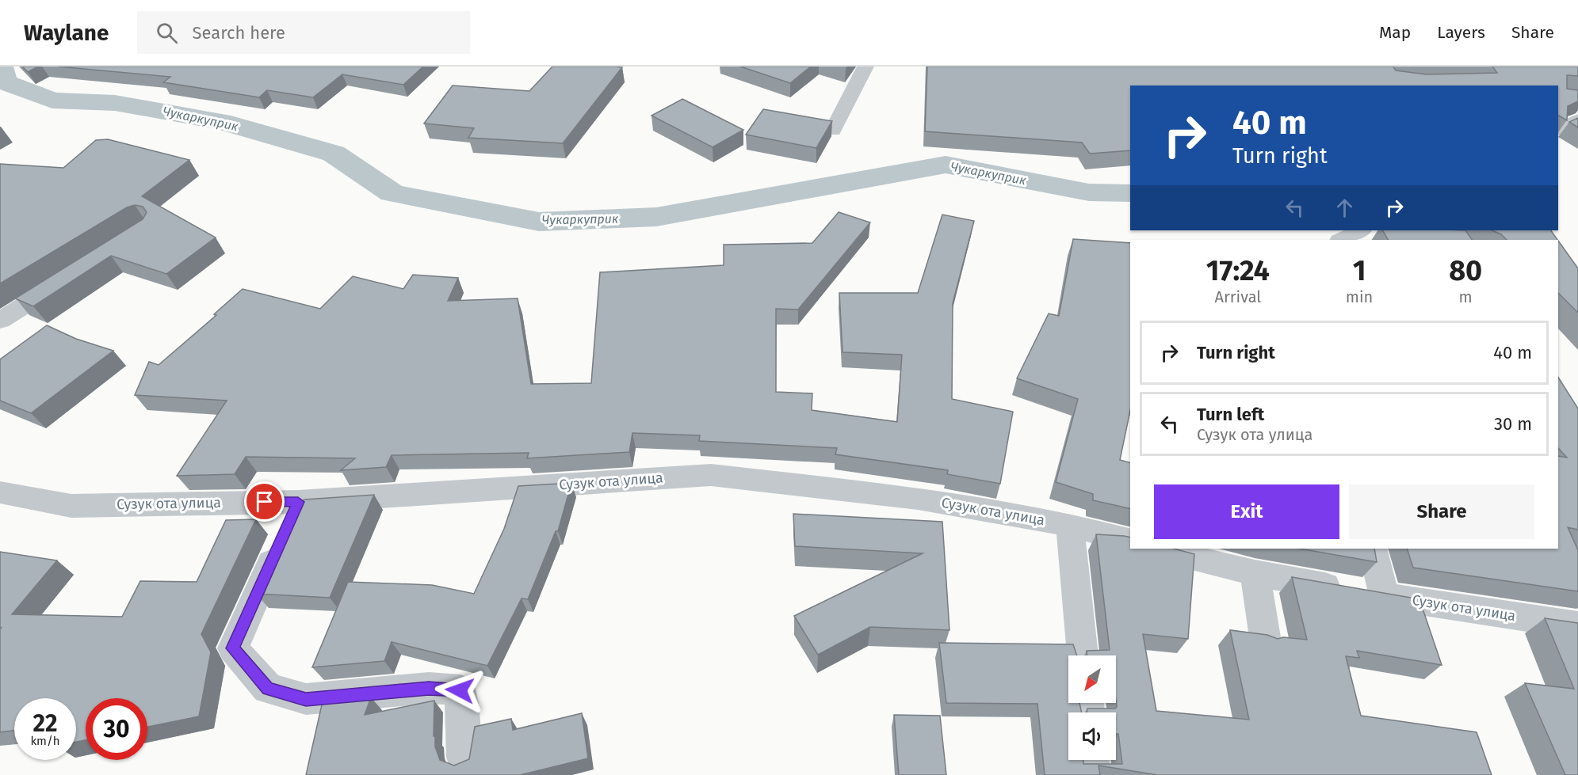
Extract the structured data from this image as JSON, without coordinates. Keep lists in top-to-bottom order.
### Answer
{
  "streets": {
    "street": ["Сузук ота улица"]
  },
  "water": ["Чукаркуприк"],
  "north": "bottom left",
  "page": {
    "header": "Waylane",
    "search": "Search here",
    "nav": ["Map", "Layers", "Share"],
    "turn": ["40 m", "Turn right"],
    "eta": [
      "17:24",
      "Arrival",
      "1",
      "min",
      "80",
      "m"
    ],
    "list": [
      {
        "name": "Turn right",
        "value": "40 m"
      },
      {
        "name": "Turn left",
        "note": "Сузук ота улица",
        "value": "30 m"
      }
    ],
    "buttons": ["Exit", "Share"],
    "speed": "22 km/h",
    "limit": "30"
  }
}
